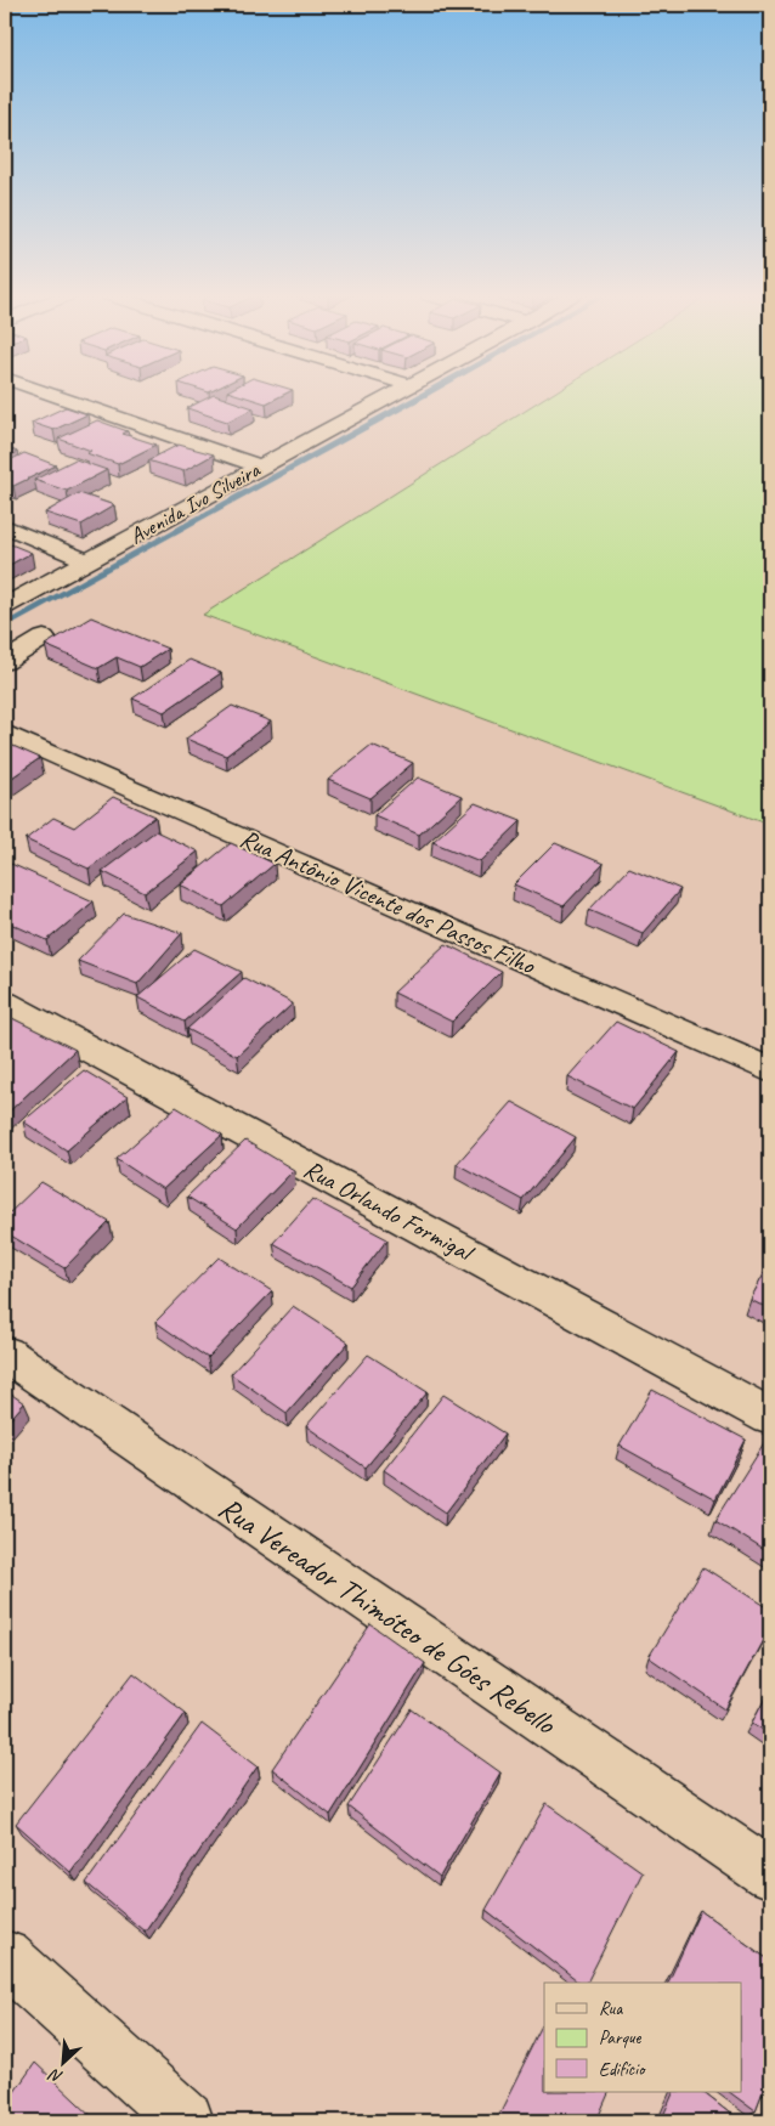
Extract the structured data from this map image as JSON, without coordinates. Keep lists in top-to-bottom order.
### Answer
{
  "streets": {
    "street": [
      "Avenida Ivo Silveira",
      "Rua Antônio Vicente dos Passos Filho",
      "Rua Orlando Formigal",
      "Rua Vereador Thimóteo de Góes Rebello"
    ]
  },
  "legend": ["Rua", "Parque", "Edifício"],
  "north": "bottom left"
}
